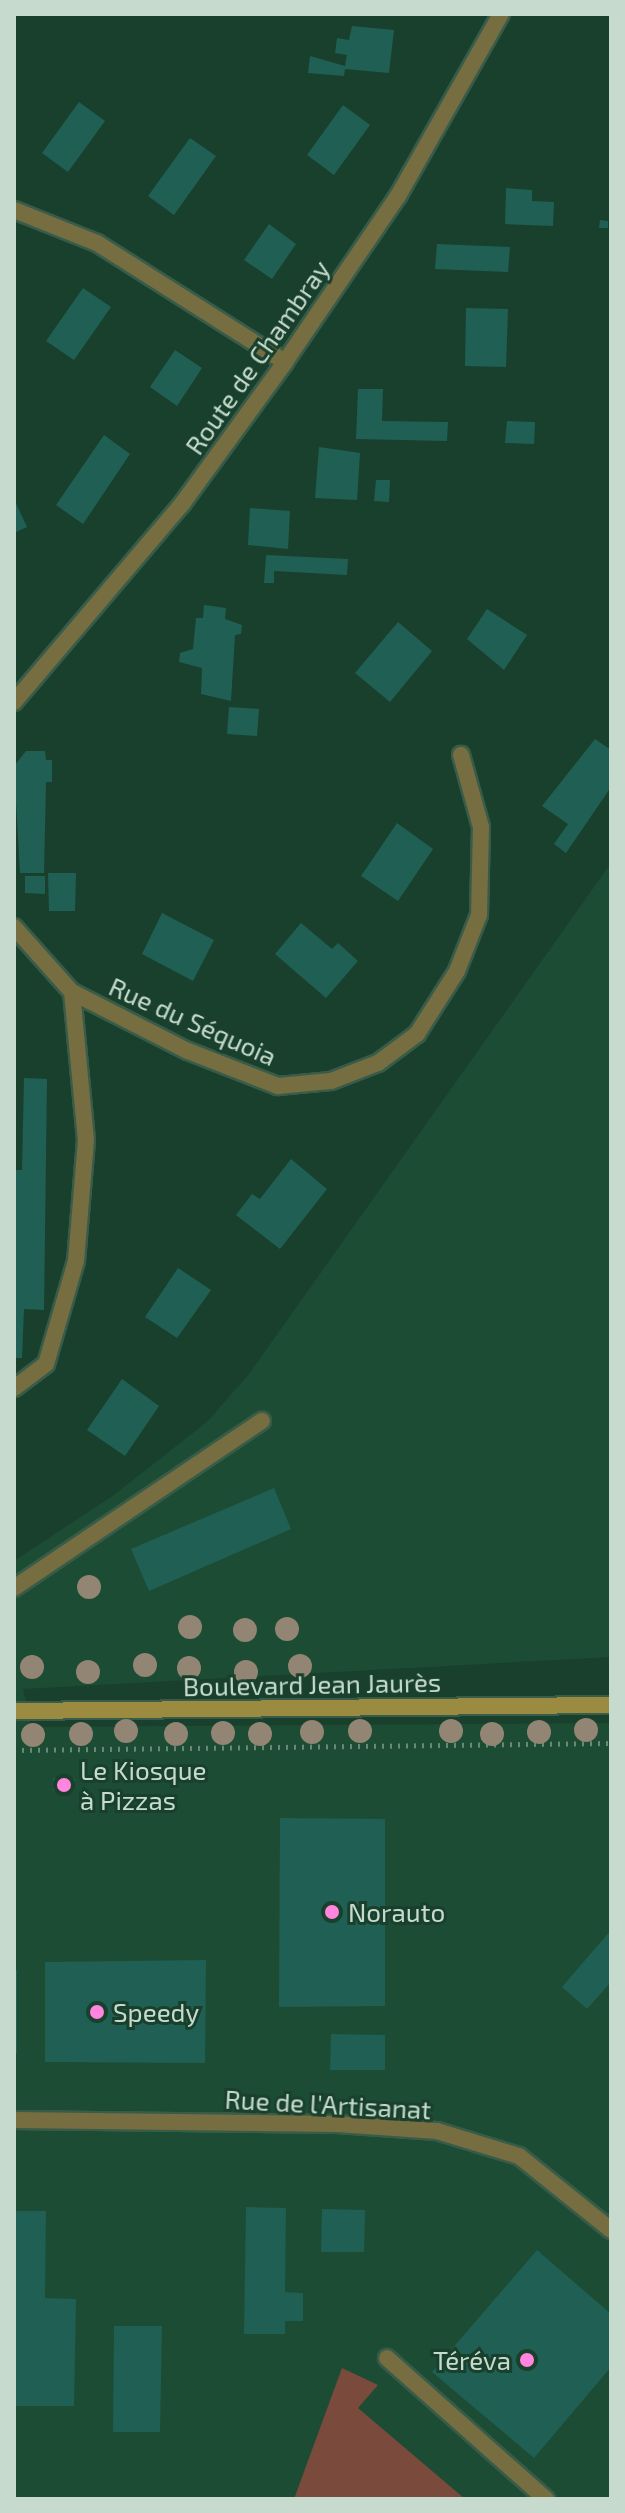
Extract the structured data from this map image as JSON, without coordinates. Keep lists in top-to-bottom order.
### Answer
{
  "streets": {
    "main road": ["Boulevard Jean Jaurès"],
    "street": ["Route de Chambray", "Rue du Séquoia", "Rue de l'Artisanat"]
  },
  "places": [
    "Le Kiosque à Pizzas",
    "Norauto",
    "Speedy",
    "Téréva"
  ]
}
